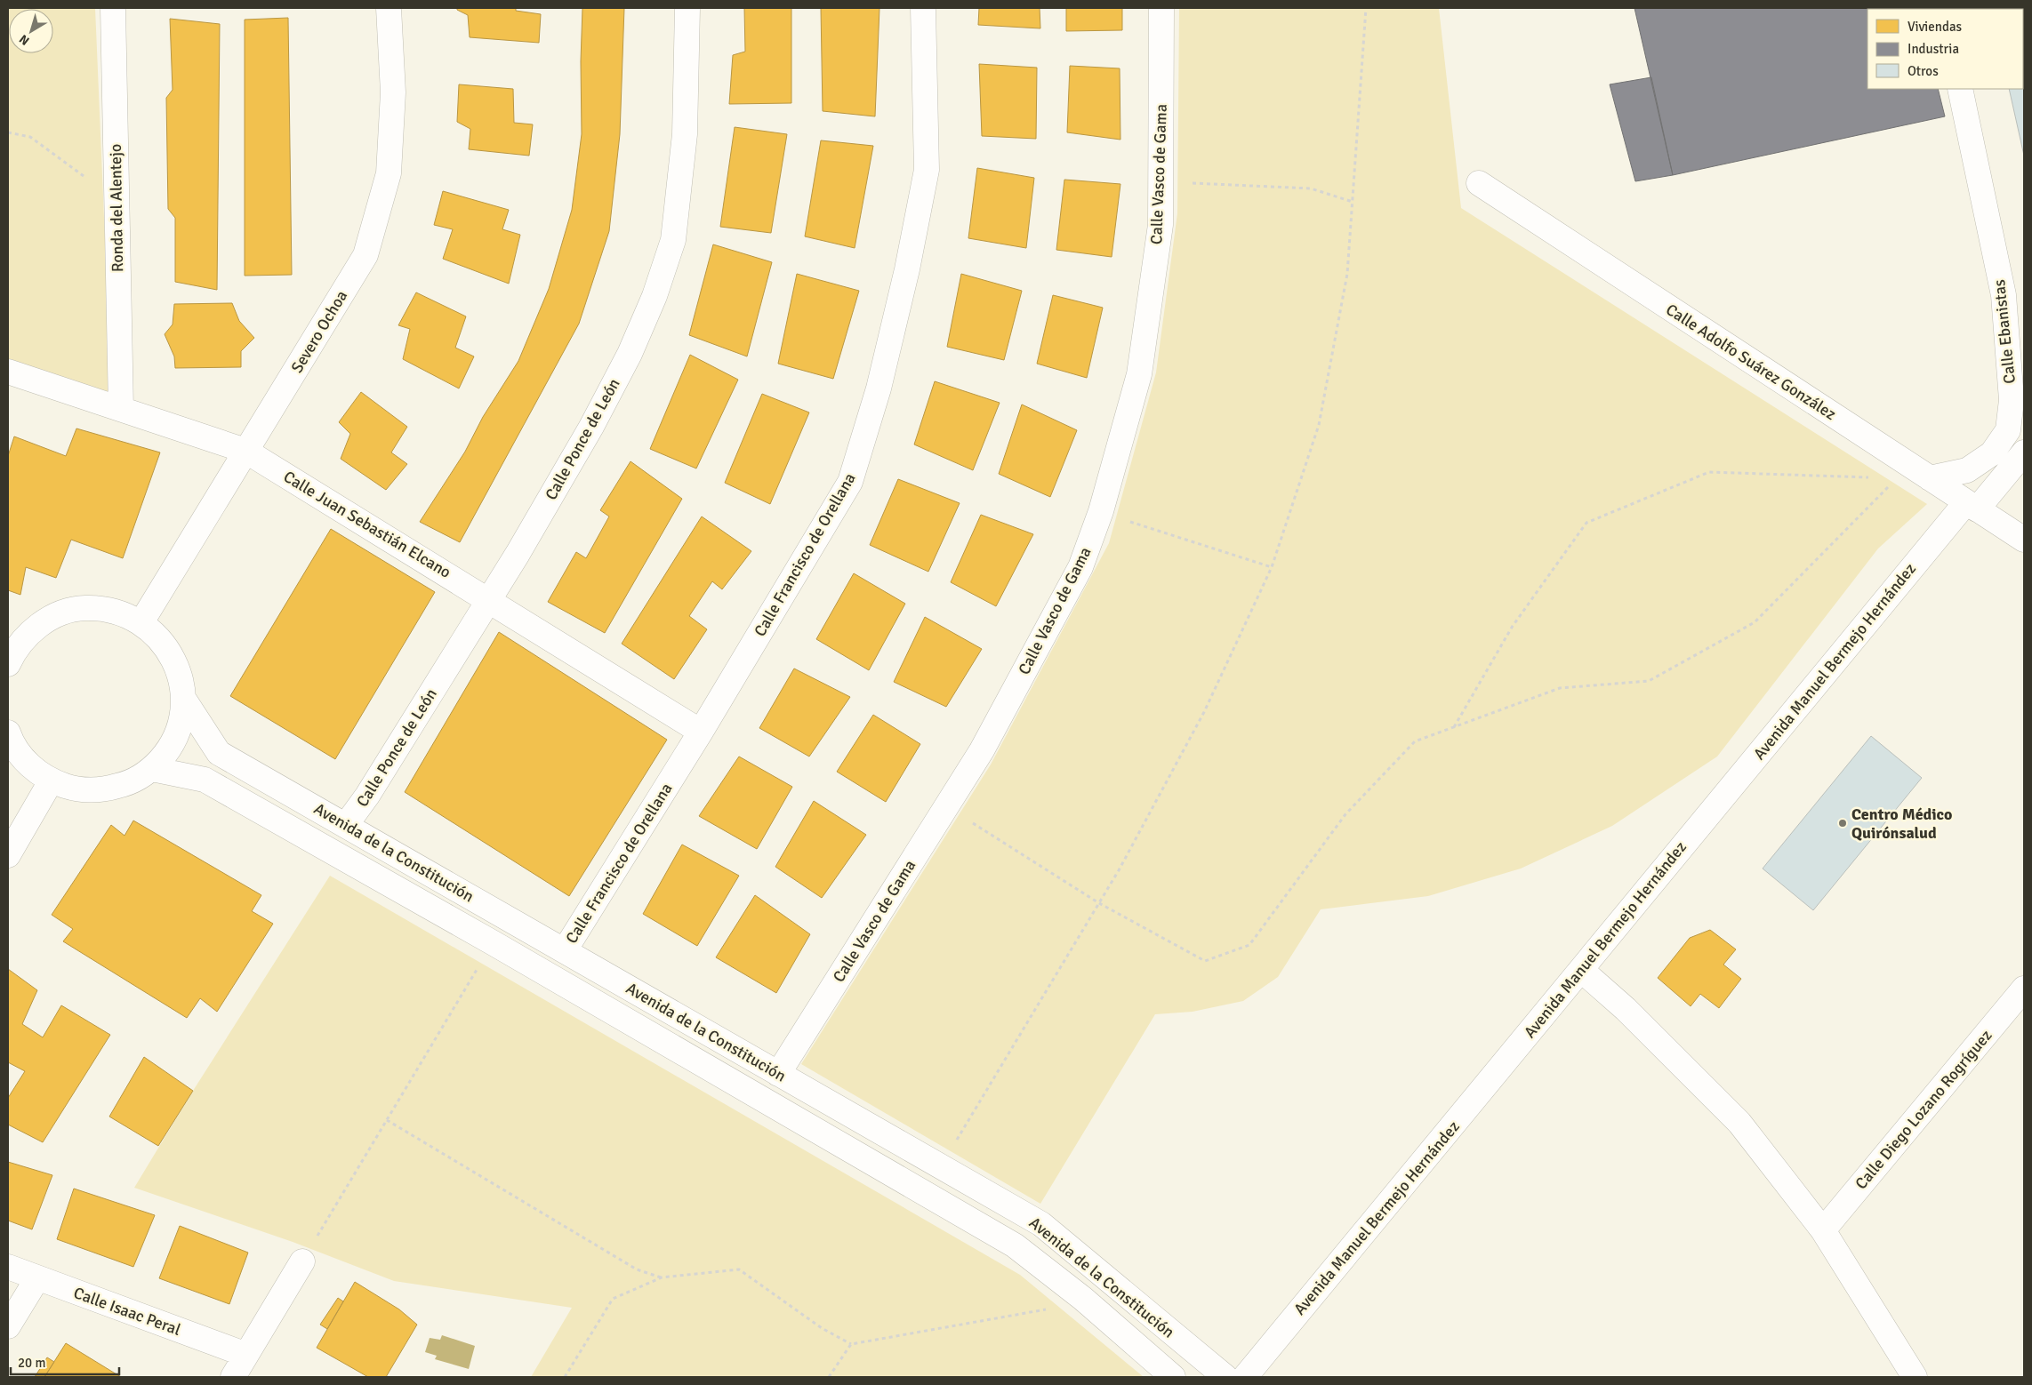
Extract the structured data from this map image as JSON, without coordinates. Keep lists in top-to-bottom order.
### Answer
{
  "streets": {
    "street": [
      "Calle Vasco de Gama",
      "Ronda del Alentejo",
      "Severo Ochoa",
      "Calle Ebanistas",
      "Calle Adolfo Suárez González",
      "Calle Ponce de León",
      "Calle Juan Sebastián Elcano",
      "Calle Francisco de Orellana",
      "Avenida Manuel Bermejo Hernández",
      "Avenida de la Constitución",
      "Calle Diego Lozano Rogríguez",
      "Calle Isaac Peral"
    ]
  },
  "crossings": [
    ["Calle Vasco de Gama", "Avenida de la Constitución"],
    ["Ronda del Alentejo", "Calle Juan Sebastián Elcano"],
    ["Severo Ochoa", "Calle Juan Sebastián Elcano"],
    ["Calle Ebanistas", "Calle Adolfo Suárez González"],
    ["Calle Adolfo Suárez González", "Avenida Manuel Bermejo Hernández"],
    ["Calle Ponce de León", "Calle Juan Sebastián Elcano"],
    ["Calle Ponce de León", "Avenida de la Constitución"],
    ["Calle Juan Sebastián Elcano", "Calle Francisco de Orellana"],
    ["Calle Francisco de Orellana", "Avenida de la Constitución"]
  ],
  "places": ["Centro Médico Quirónsalud"],
  "legend": ["Viviendas", "Industria", "Otros"],
  "scale_bar": "20 m",
  "north": "bottom left"
}
